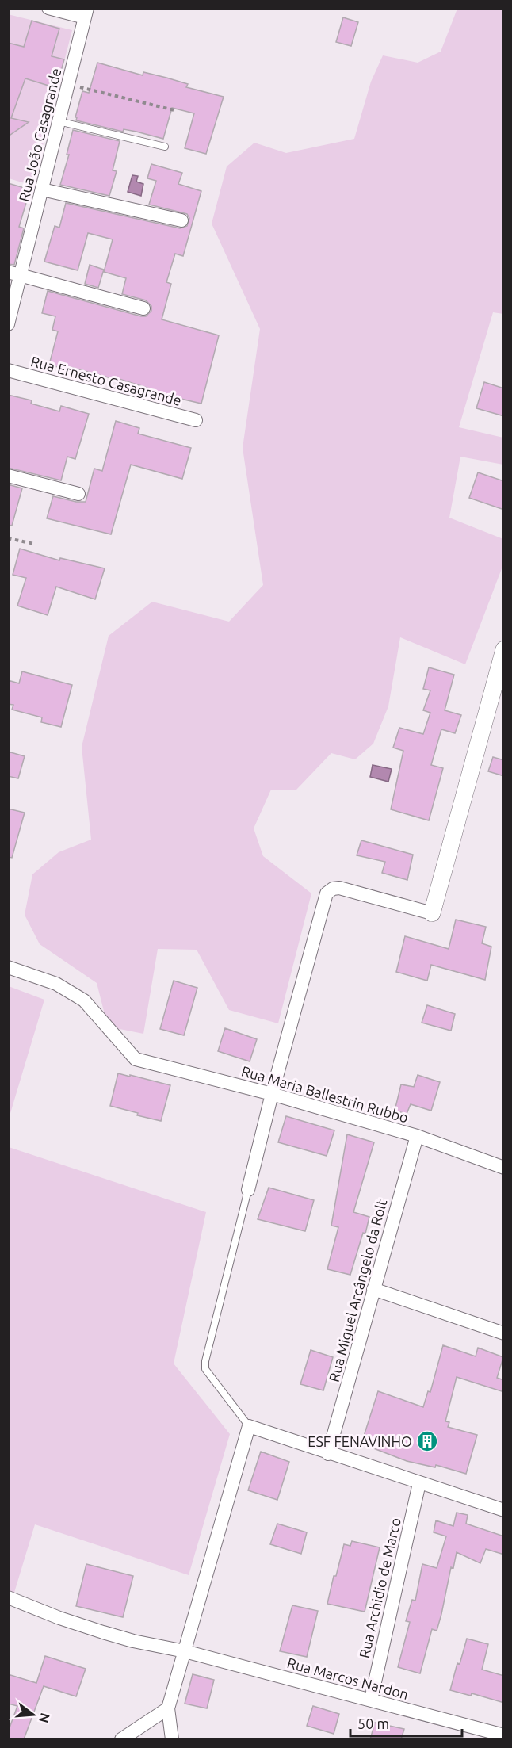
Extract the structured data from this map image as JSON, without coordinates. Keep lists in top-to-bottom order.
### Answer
{
  "streets": {
    "street": [
      "Rua João Casagrande",
      "Rua Ernesto Casagrande",
      "Rua Maria Ballestrin Rubbo",
      "Rua Miguel Arcângelo da Rolt",
      "Rua Archidio de Marco",
      "Rua Marcos Nardon"
    ]
  },
  "crossings": [
    ["Rua Maria Ballestrin Rubbo", "Rua Miguel Arcângelo da Rolt"],
    ["Rua Archidio de Marco", "Rua Marcos Nardon"]
  ],
  "places": {
    "building": ["ESF FENAVINHO"]
  },
  "scale_bar": "50 m",
  "north": "right"
}
